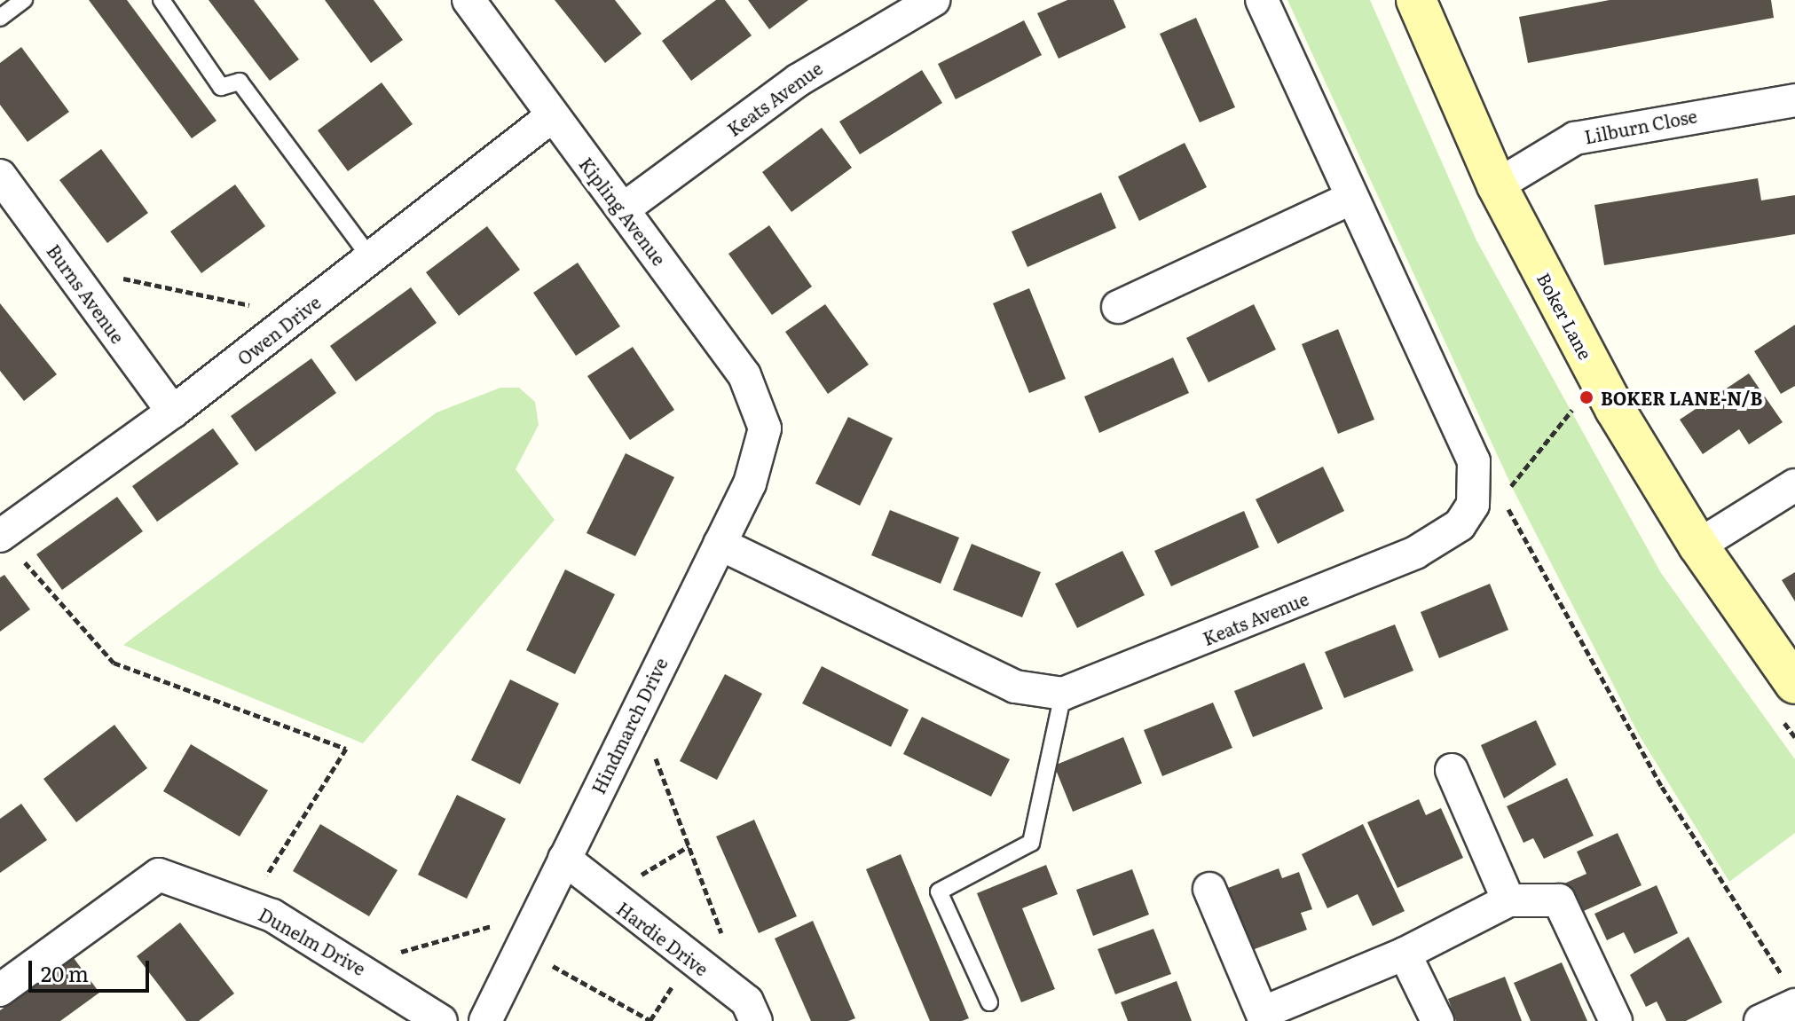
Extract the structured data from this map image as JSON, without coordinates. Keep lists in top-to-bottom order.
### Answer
{
  "streets": {
    "street": [
      "Keats Avenue",
      "Lilburn Close",
      "Kipling Avenue",
      "Burns Avenue",
      "Boker Lane",
      "Owen Drive",
      "Hindmarch Drive",
      "Hardie Drive",
      "Dunelm Drive"
    ]
  },
  "crossings": [
    ["Keats Avenue", "Kipling Avenue"],
    ["Lilburn Close", "Boker Lane"],
    ["Kipling Avenue", "Owen Drive"],
    ["Kipling Avenue", "Hindmarch Drive"],
    ["Burns Avenue", "Owen Drive"],
    ["Hindmarch Drive", "Hardie Drive"]
  ],
  "places": ["BOKER LANE-N/B"],
  "scale_bar": "20 m"
}
